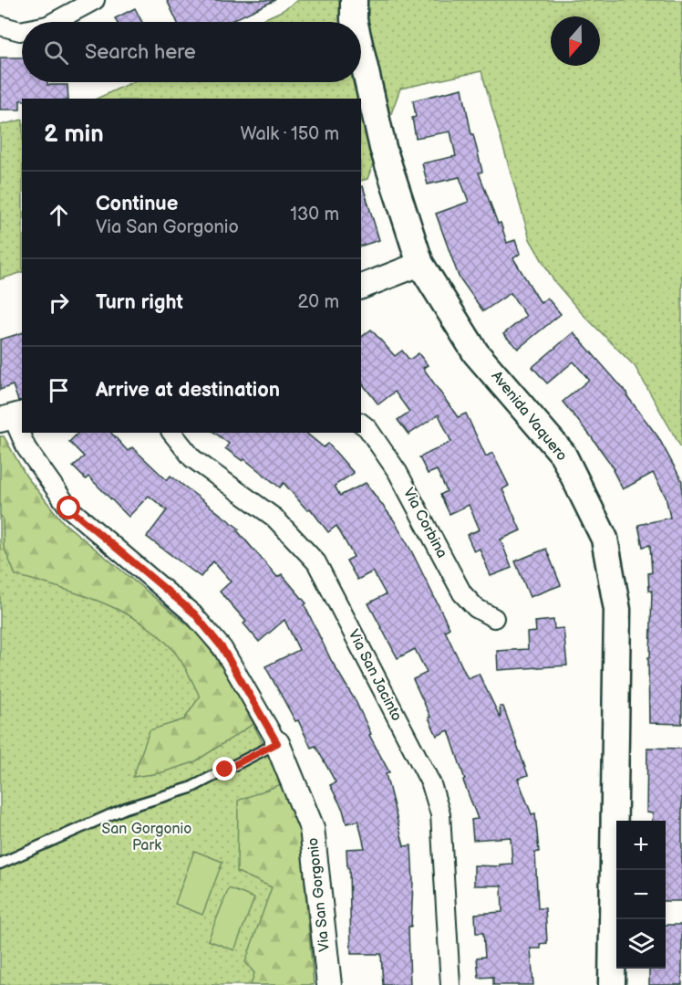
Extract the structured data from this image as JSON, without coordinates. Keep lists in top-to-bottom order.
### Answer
{
  "streets": {
    "main road": ["Avenida Vaquero"],
    "street": ["Via Corbina", "Via San Jacinto", "Via San Gorgonio"]
  },
  "parks": ["San Gorgonio Park"],
  "north": "bottom",
  "page": {
    "search": "Search here",
    "heading": ["2 min", "Walk · 150 m"],
    "list": [
      ["Continue", "Via San Gorgonio", "130 m"],
      ["Turn right", "20 m"],
      "Arrive at destination"
    ],
    "map_buttons": ["+", "−"]
  }
}
